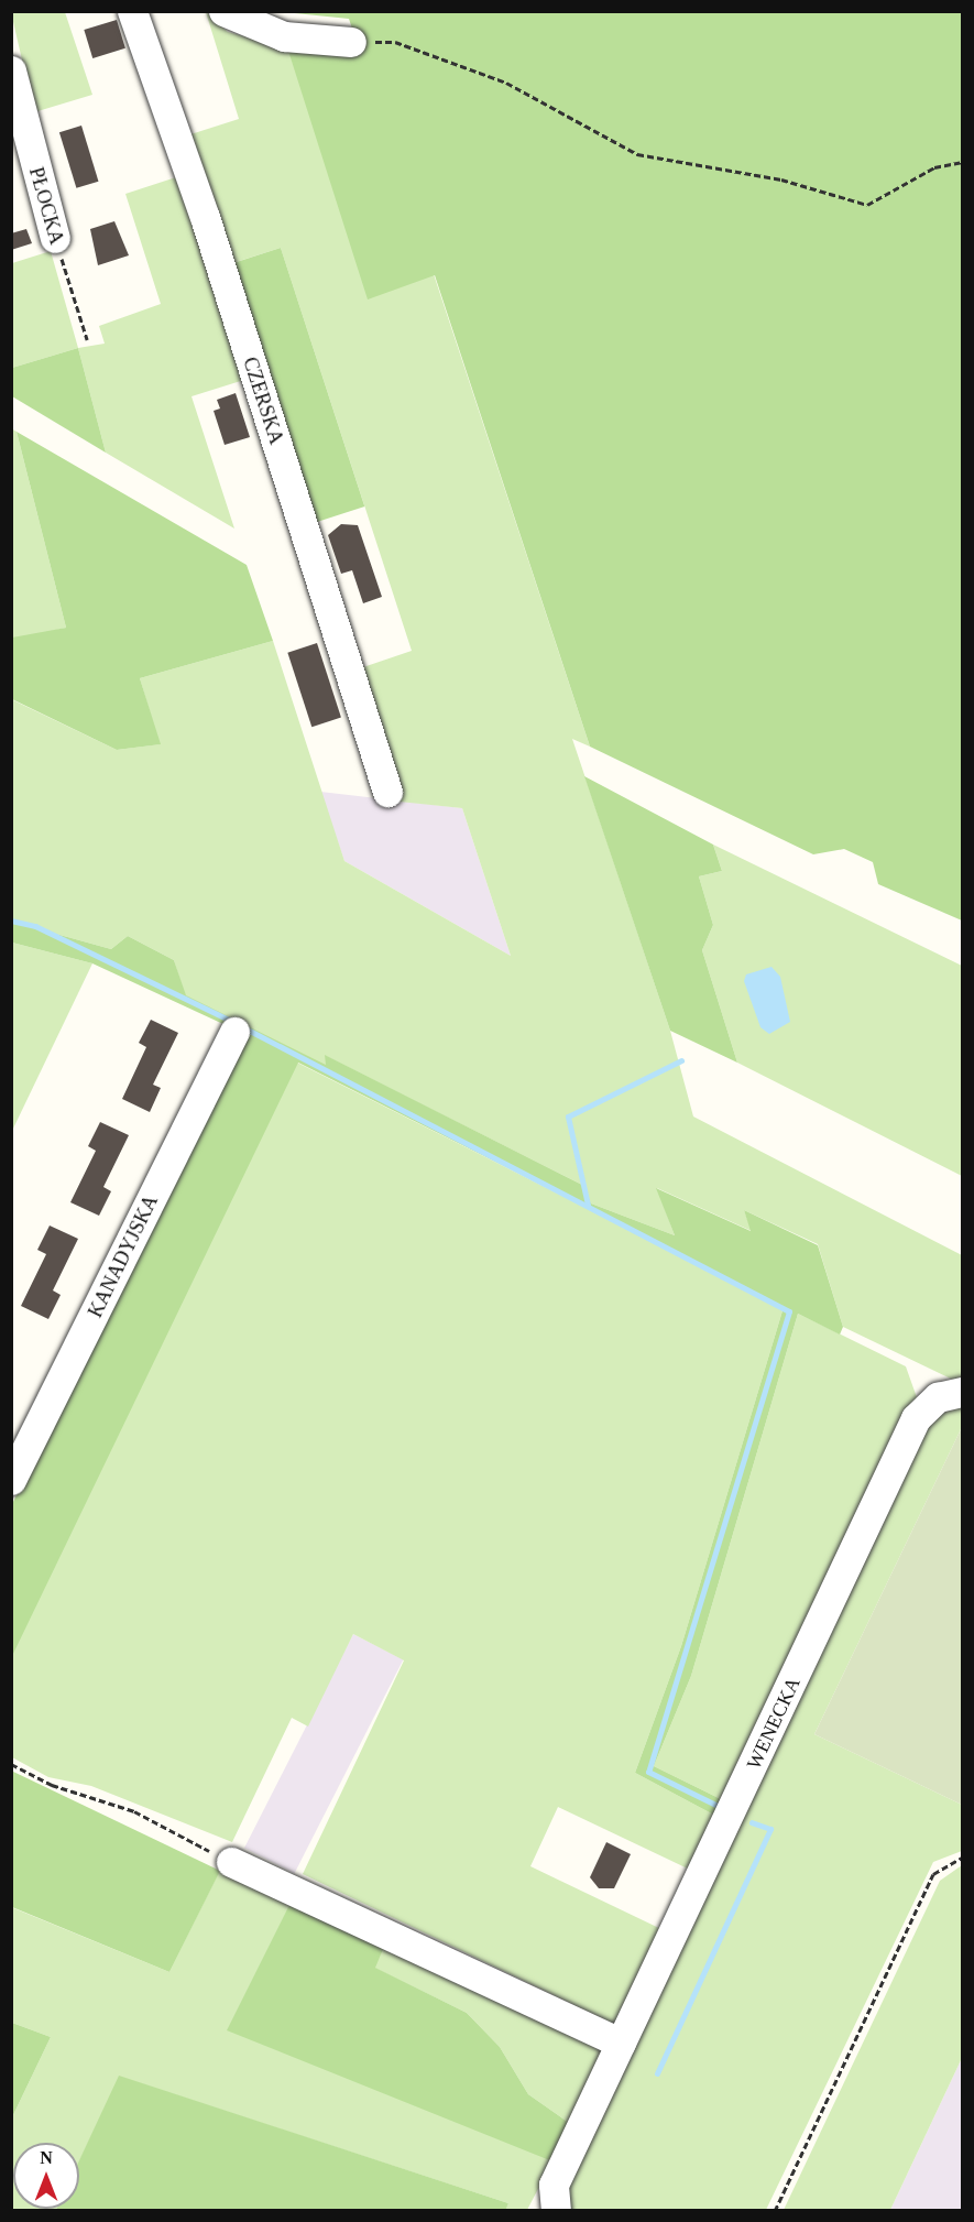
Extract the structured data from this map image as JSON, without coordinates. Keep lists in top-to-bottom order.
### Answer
{
  "streets": {
    "street": [
      "PŁOCKA",
      "CZERSKA",
      "KANADYJSKA",
      "WENECKA"
    ]
  },
  "north": "top"
}
